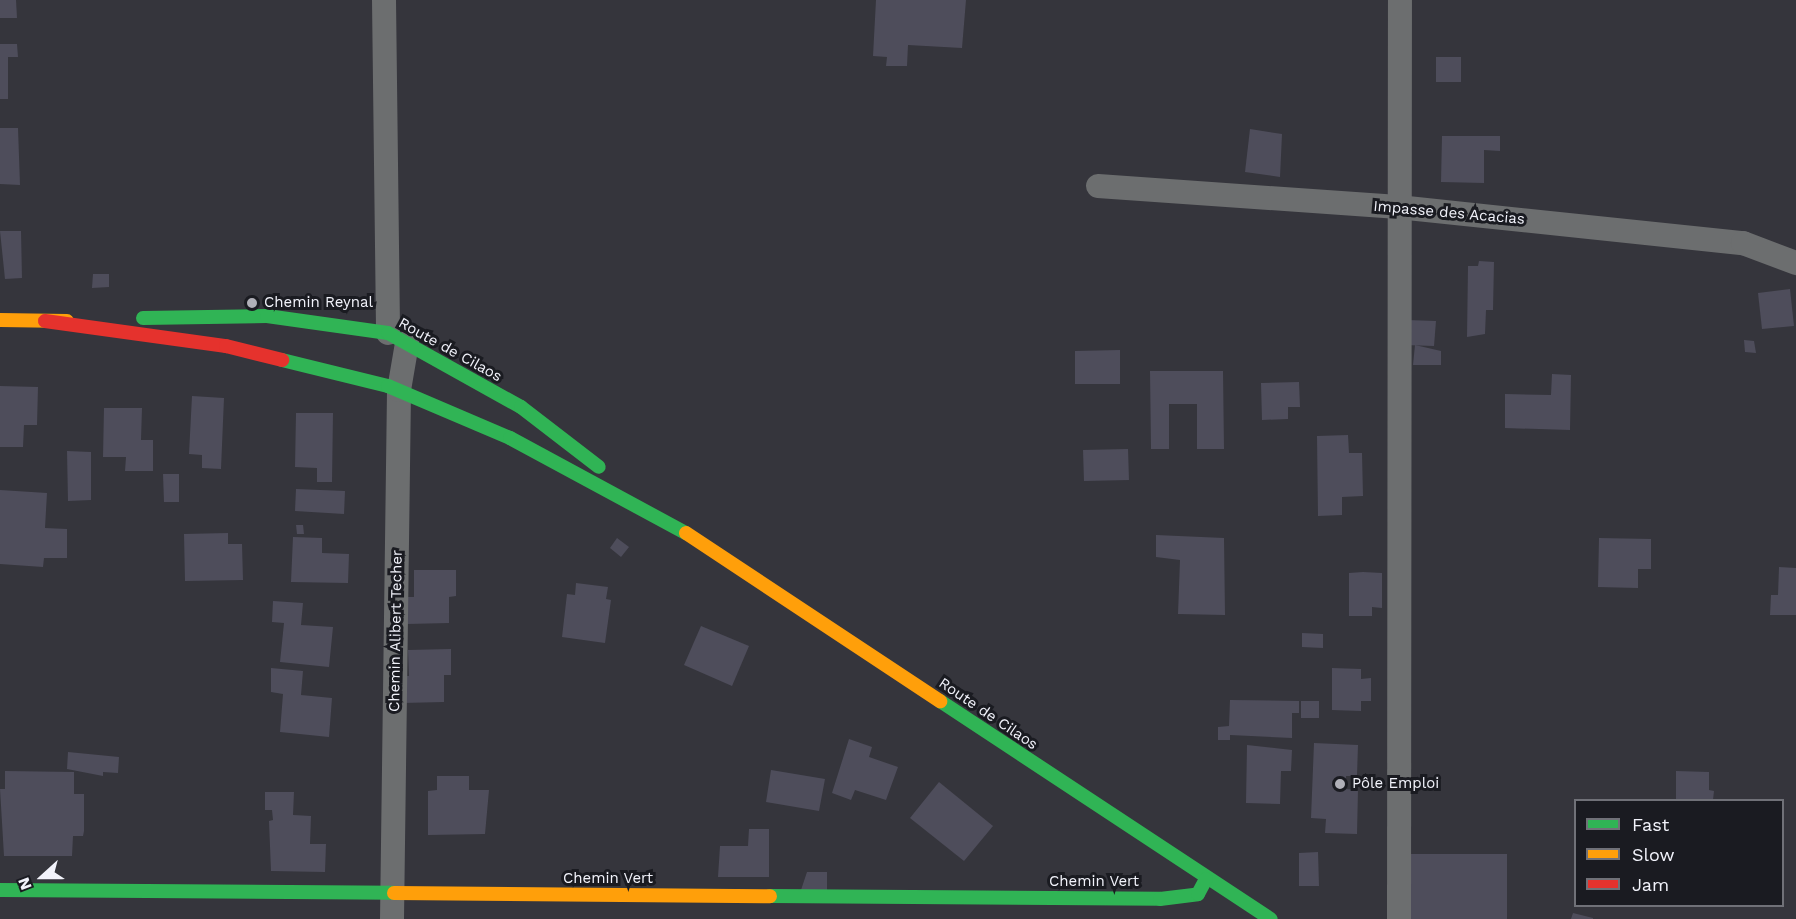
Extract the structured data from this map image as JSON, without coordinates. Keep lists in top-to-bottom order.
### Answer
{
  "streets": {
    "main road": ["Route de Cilaos", "Chemin Vert"],
    "street": ["Impasse des Acacias", "Chemin Alibert Techer"]
  },
  "crossings": [
    ["Route de Cilaos", "Chemin Alibert Techer"],
    ["Route de Cilaos", "Chemin Vert"],
    ["Chemin Alibert Techer", "Chemin Vert"]
  ],
  "places": ["Chemin Reynal", "Pôle Emploi"],
  "legend": ["Fast", "Slow", "Jam"],
  "north": "left"
}
